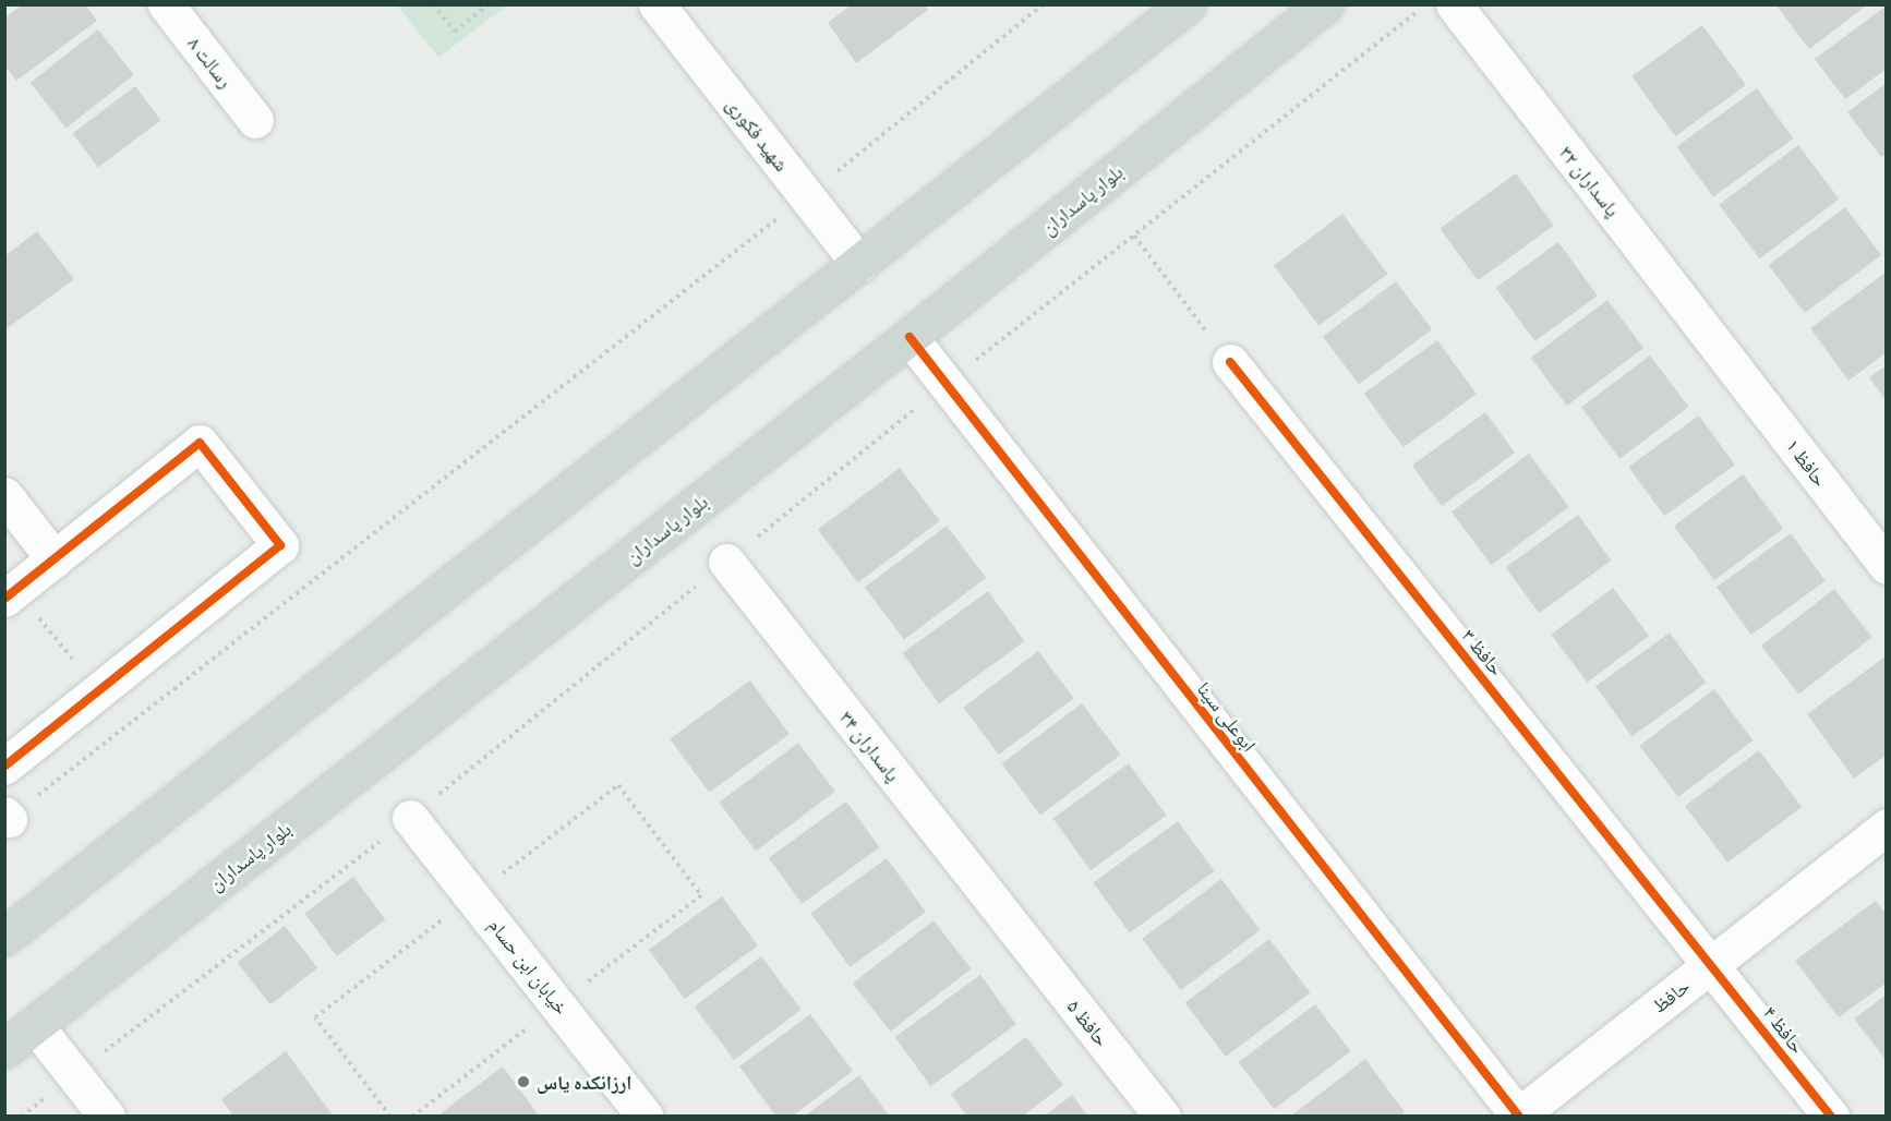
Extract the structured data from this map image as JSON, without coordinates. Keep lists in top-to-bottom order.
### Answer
{
  "streets": {
    "main road": ["بلوار پاسداران"],
    "street": [
      "رسالت ۸",
      "شهید فکوری",
      "پاسداران ۳۲",
      "حافظ ۱",
      "حافظ ۳",
      "ابوعلی سینا",
      "پاسداران ۳۴",
      "خیابان ابن حسام",
      "حافظ",
      "حافظ ۵",
      "حافظ ۴"
    ]
  },
  "crossings": [
    ["پاسداران ۳۲", "حافظ ۱"],
    ["بلوار پاسداران", "ابوعلی سینا"],
    ["حافظ ۳", "حافظ"],
    ["حافظ ۳", "حافظ ۴"],
    ["ابوعلی سینا", "حافظ"],
    ["پاسداران ۳۴", "حافظ ۵"],
    ["حافظ", "حافظ ۴"]
  ],
  "places": ["ارزانکده یاس"]
}
